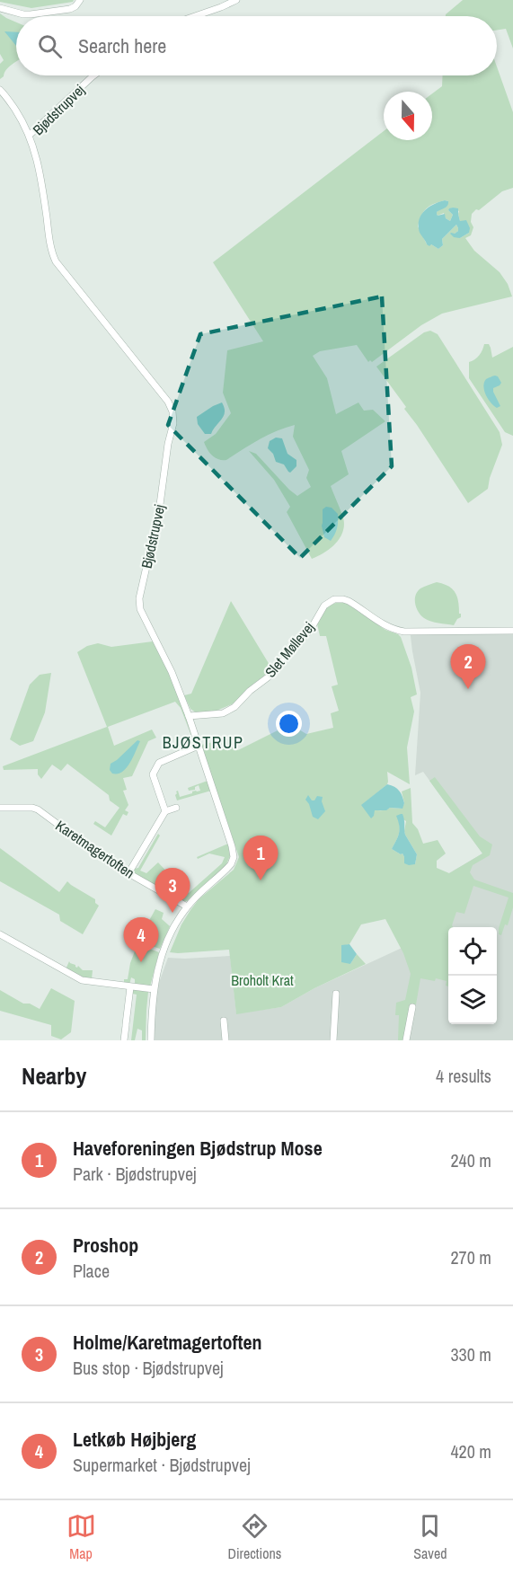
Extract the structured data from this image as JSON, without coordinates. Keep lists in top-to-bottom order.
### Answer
{
  "streets": {
    "street": ["Bjødstrupvej", "Slet Møllevej", "Karetmagertoften"]
  },
  "crossings": [
    ["Bjødstrupvej", "Slet Møllevej"],
    ["Bjødstrupvej", "Karetmagertoften"]
  ],
  "districts": ["BJØSTRUP"],
  "parks": ["Broholt Krat"],
  "north": "bottom",
  "page": {
    "search": "Search here",
    "pins": [
      "2",
      "1",
      "3",
      "4"
    ],
    "heading": ["Nearby", "4 results"],
    "list": [
      {
        "mark": "1",
        "name": "Haveforeningen Bjødstrup Mose",
        "note": "Park · Bjødstrupvej",
        "value": "240 m"
      },
      {
        "mark": "2",
        "name": "Proshop",
        "note": "Place",
        "value": "270 m"
      },
      {
        "mark": "3",
        "name": "Holme/Karetmagertoften",
        "note": "Bus stop · Bjødstrupvej",
        "value": "330 m"
      },
      {
        "mark": "4",
        "name": "Letkøb Højbjerg",
        "note": "Supermarket · Bjødstrupvej",
        "value": "420 m"
      }
    ],
    "nav": ["Map", "Directions", "Saved"]
  }
}
